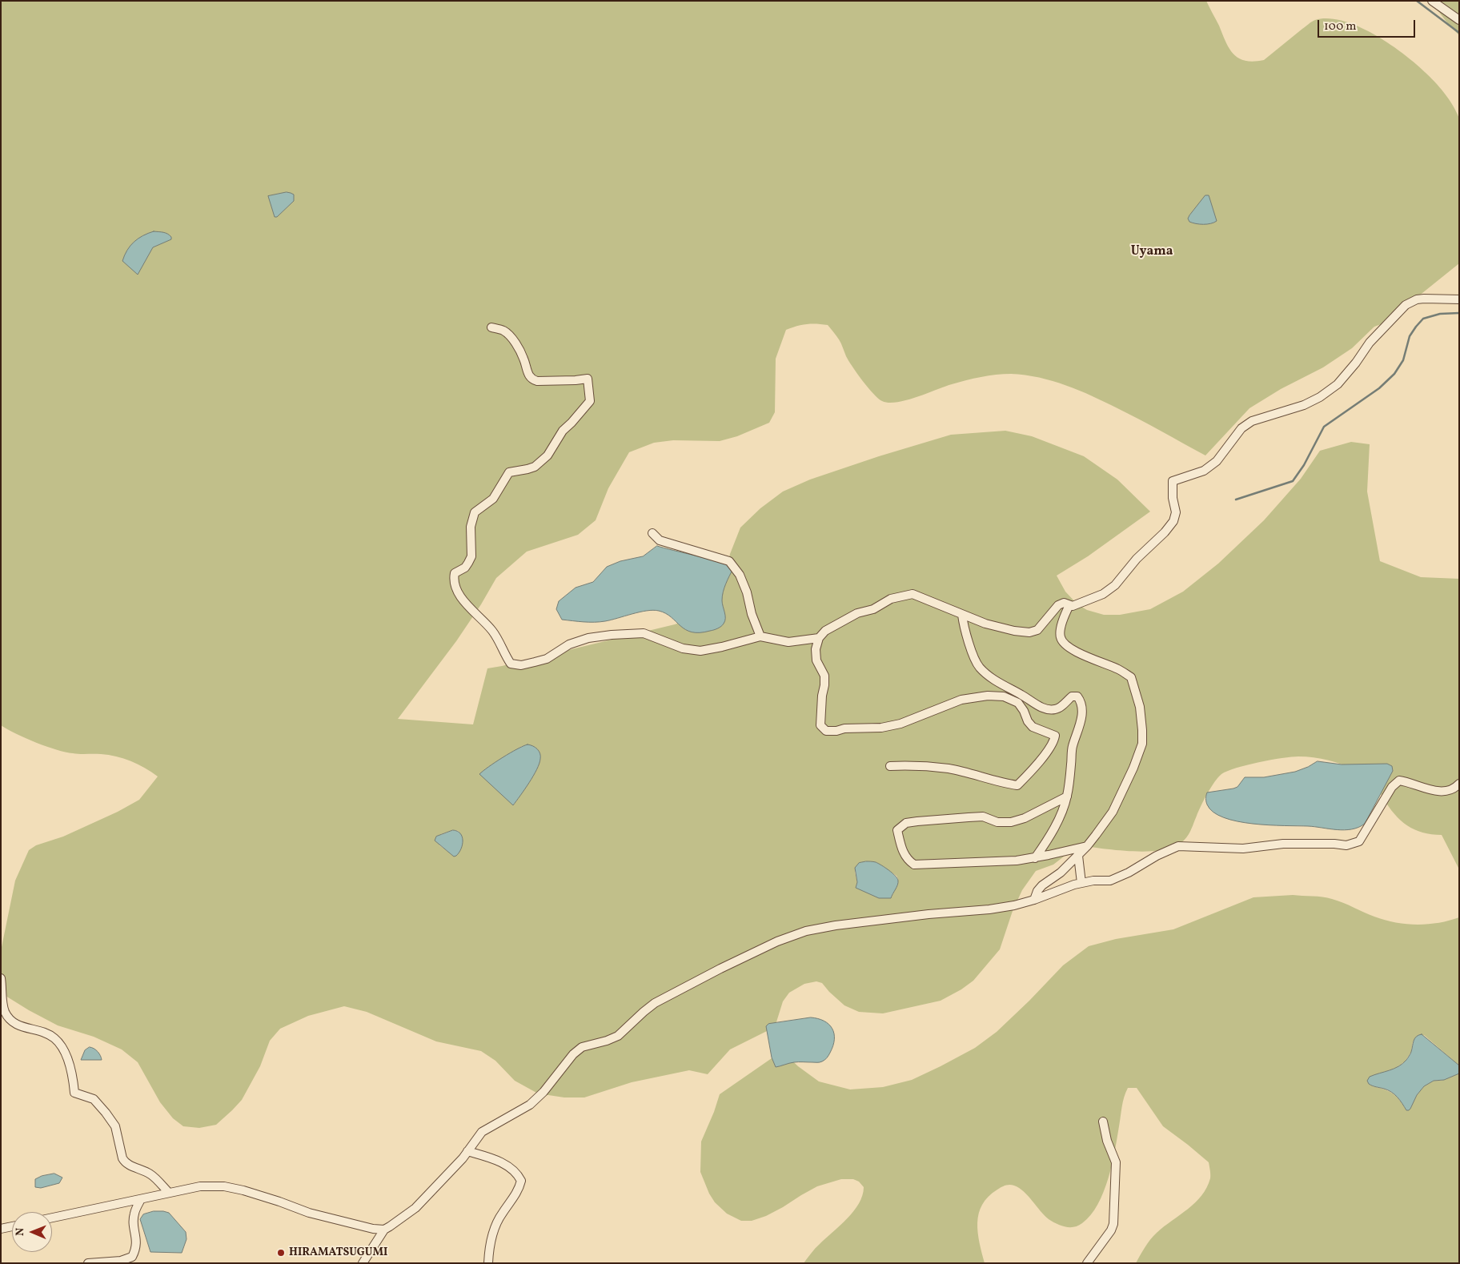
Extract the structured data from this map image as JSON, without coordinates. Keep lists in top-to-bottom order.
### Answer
{
  "districts": ["Uyama"],
  "places": ["HIRAMATSUGUMI"],
  "scale_bar": "100 m",
  "north": "left"
}
